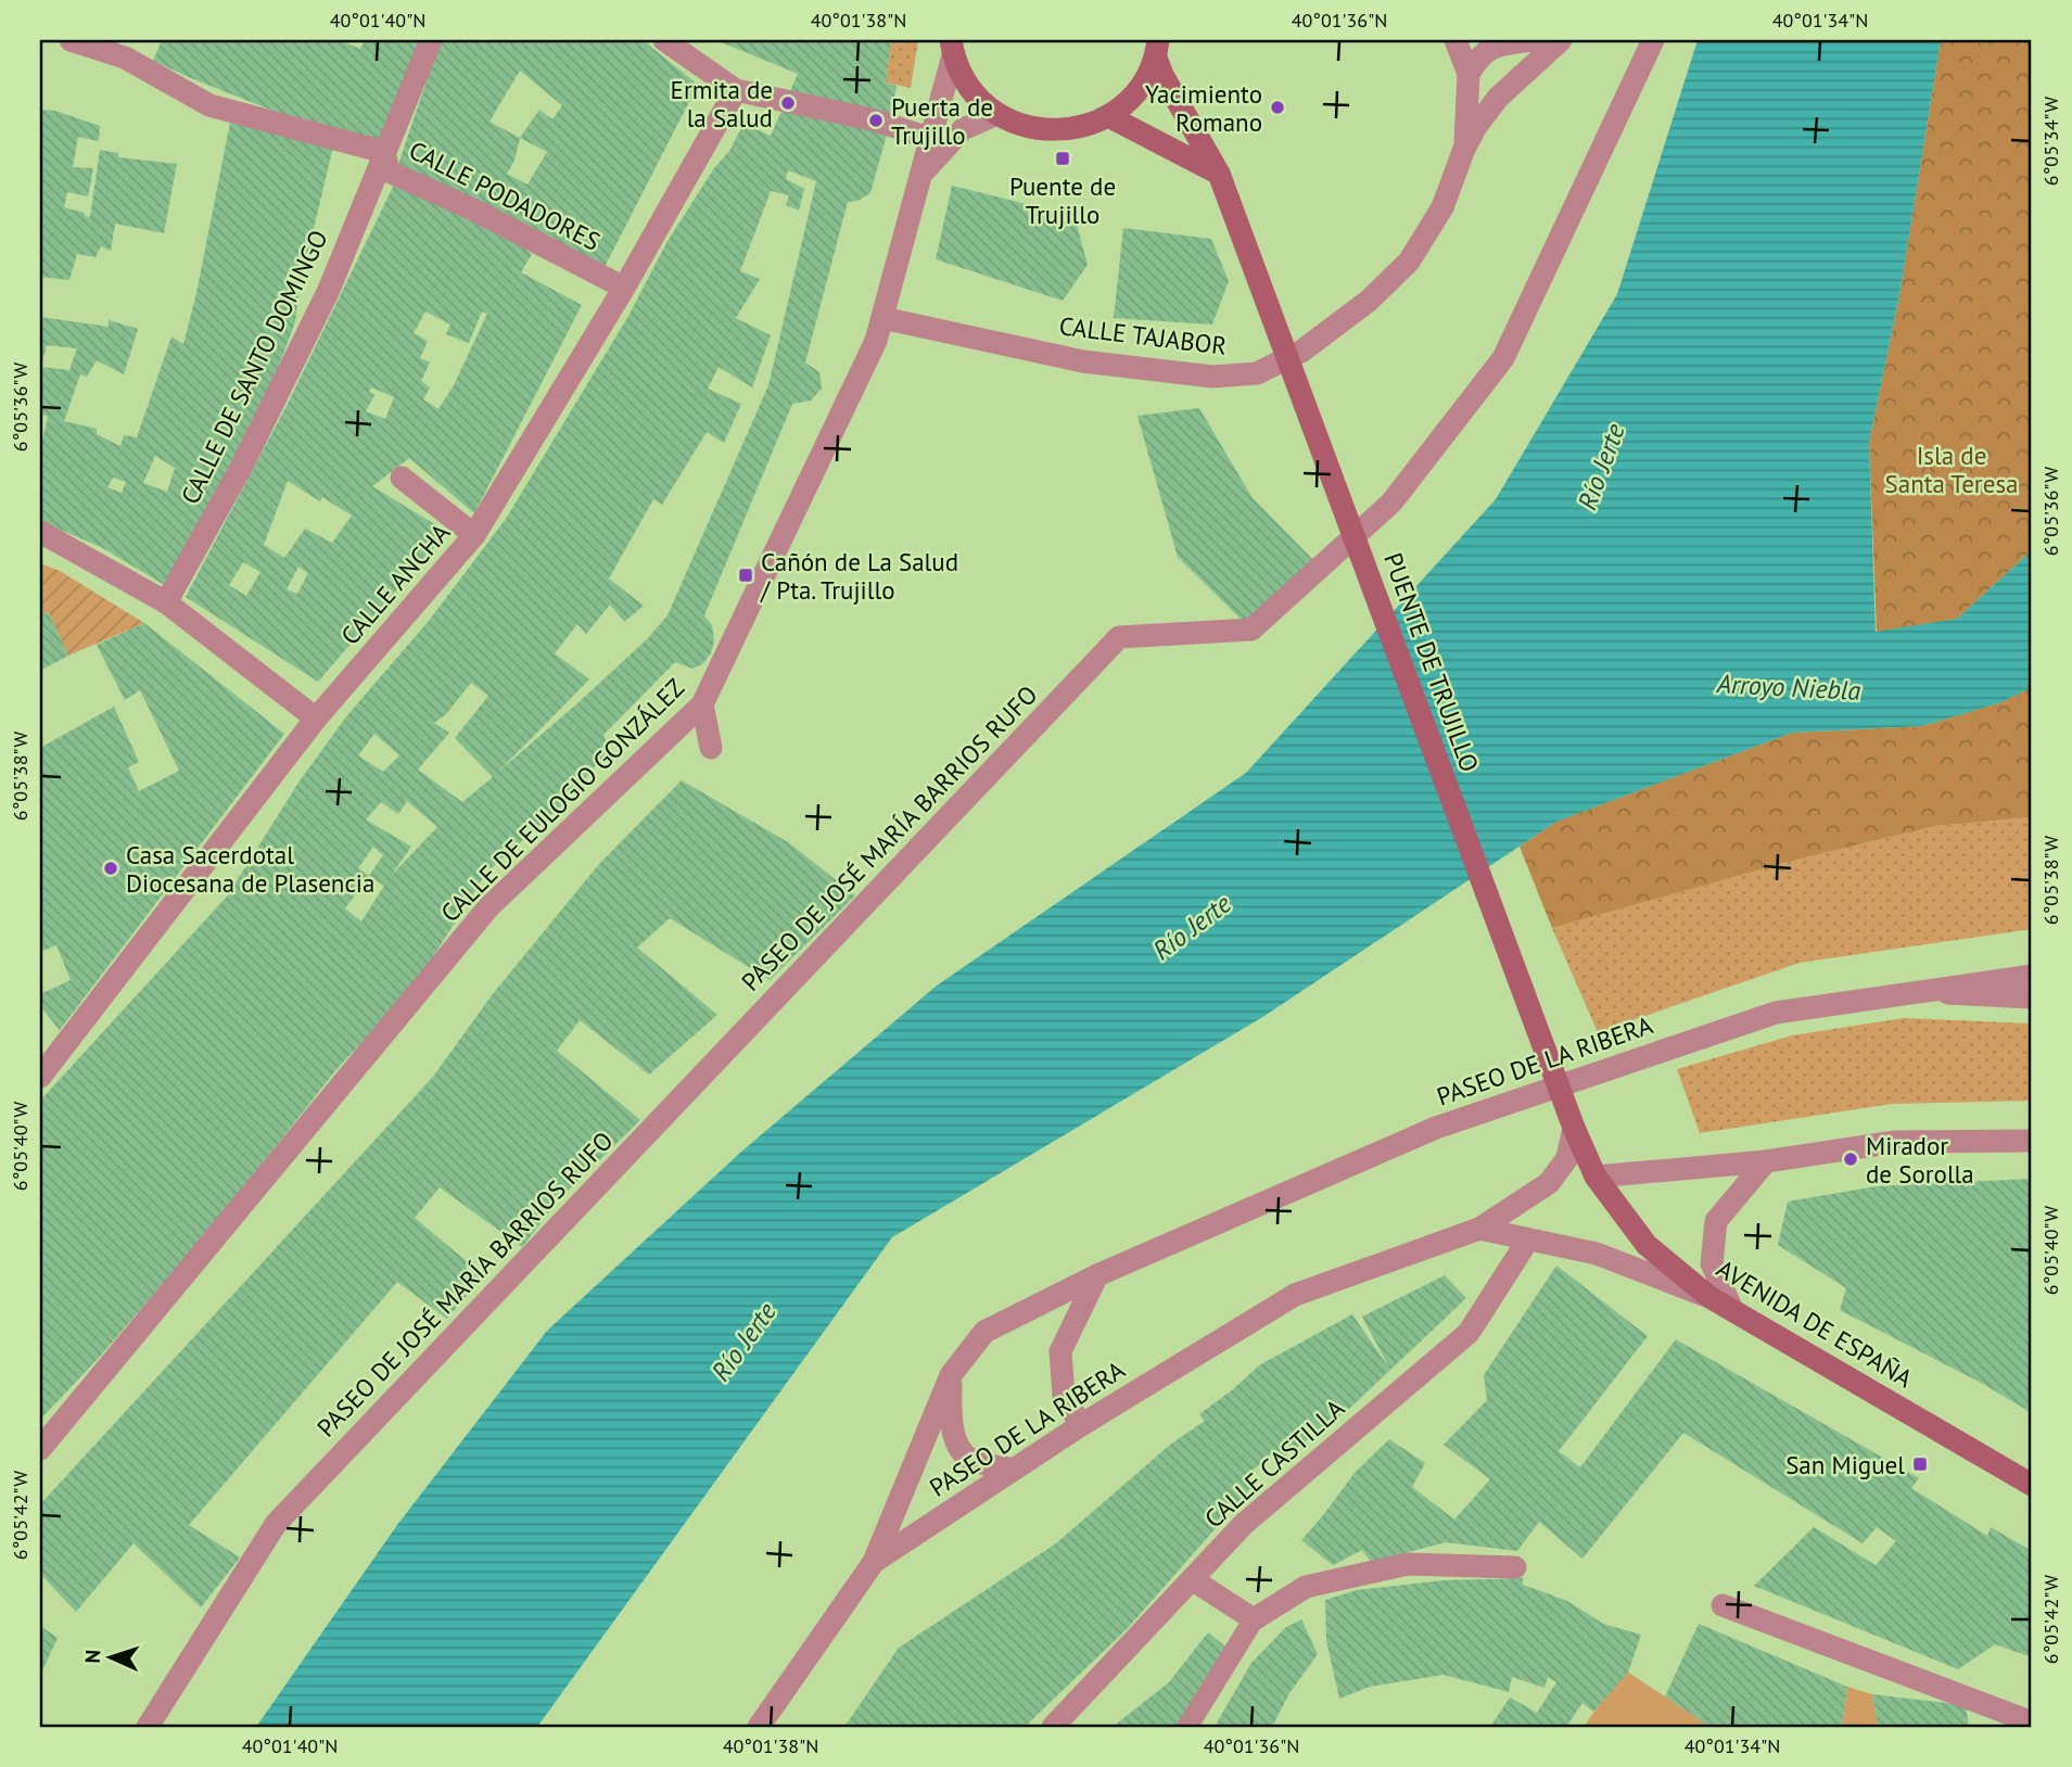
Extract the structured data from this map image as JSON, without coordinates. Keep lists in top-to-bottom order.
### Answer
{
  "streets": {
    "main road": ["PUENTE DE TRUJILLO", "AVENIDA DE ESPAÑA"],
    "street": [
      "CALLE PODADORES",
      "CALLE TAJABOR",
      "CALLE DE SANTO DOMINGO",
      "CALLE ANCHA",
      "CALLE DE EULOGIO GONZÁLEZ",
      "PASEO DE JOSÉ MARÍA BARRIOS RUFO",
      "PASEO DE LA RIBERA",
      "CALLE CASTILLA"
    ]
  },
  "crossings": [
    ["CALLE PODADORES", "CALLE DE SANTO DOMINGO"],
    ["CALLE PODADORES", "CALLE ANCHA"],
    ["CALLE TAJABOR", "CALLE DE EULOGIO GONZÁLEZ"],
    ["PUENTE DE TRUJILLO", "PASEO DE LA RIBERA"],
    ["PUENTE DE TRUJILLO", "AVENIDA DE ESPAÑA"]
  ],
  "water": ["Río Jerte", "Arroyo Niebla"],
  "parks": ["Isla de Santa Teresa"],
  "places": {
    "other": [
      "Ermita de la Salud",
      "Yacimiento Romano",
      "Puerta de Trujillo",
      "Casa Sacerdotal Diocesana de Plasencia",
      "Mirador de Sorolla"
    ],
    "transit": ["Puente de Trujillo", "Cañón de La Salud / Pta. Trujillo", "San Miguel"]
  },
  "north": "left",
  "coordinates": [
    "40°01'40\"N",
    "40°01'38\"N",
    "40°01'36\"N",
    "40°01'34\"N",
    "6°05'34\"W",
    "6°05'36\"W",
    "6°05'38\"W",
    "6°05'40\"W",
    "6°05'42\"W"
  ]
}
